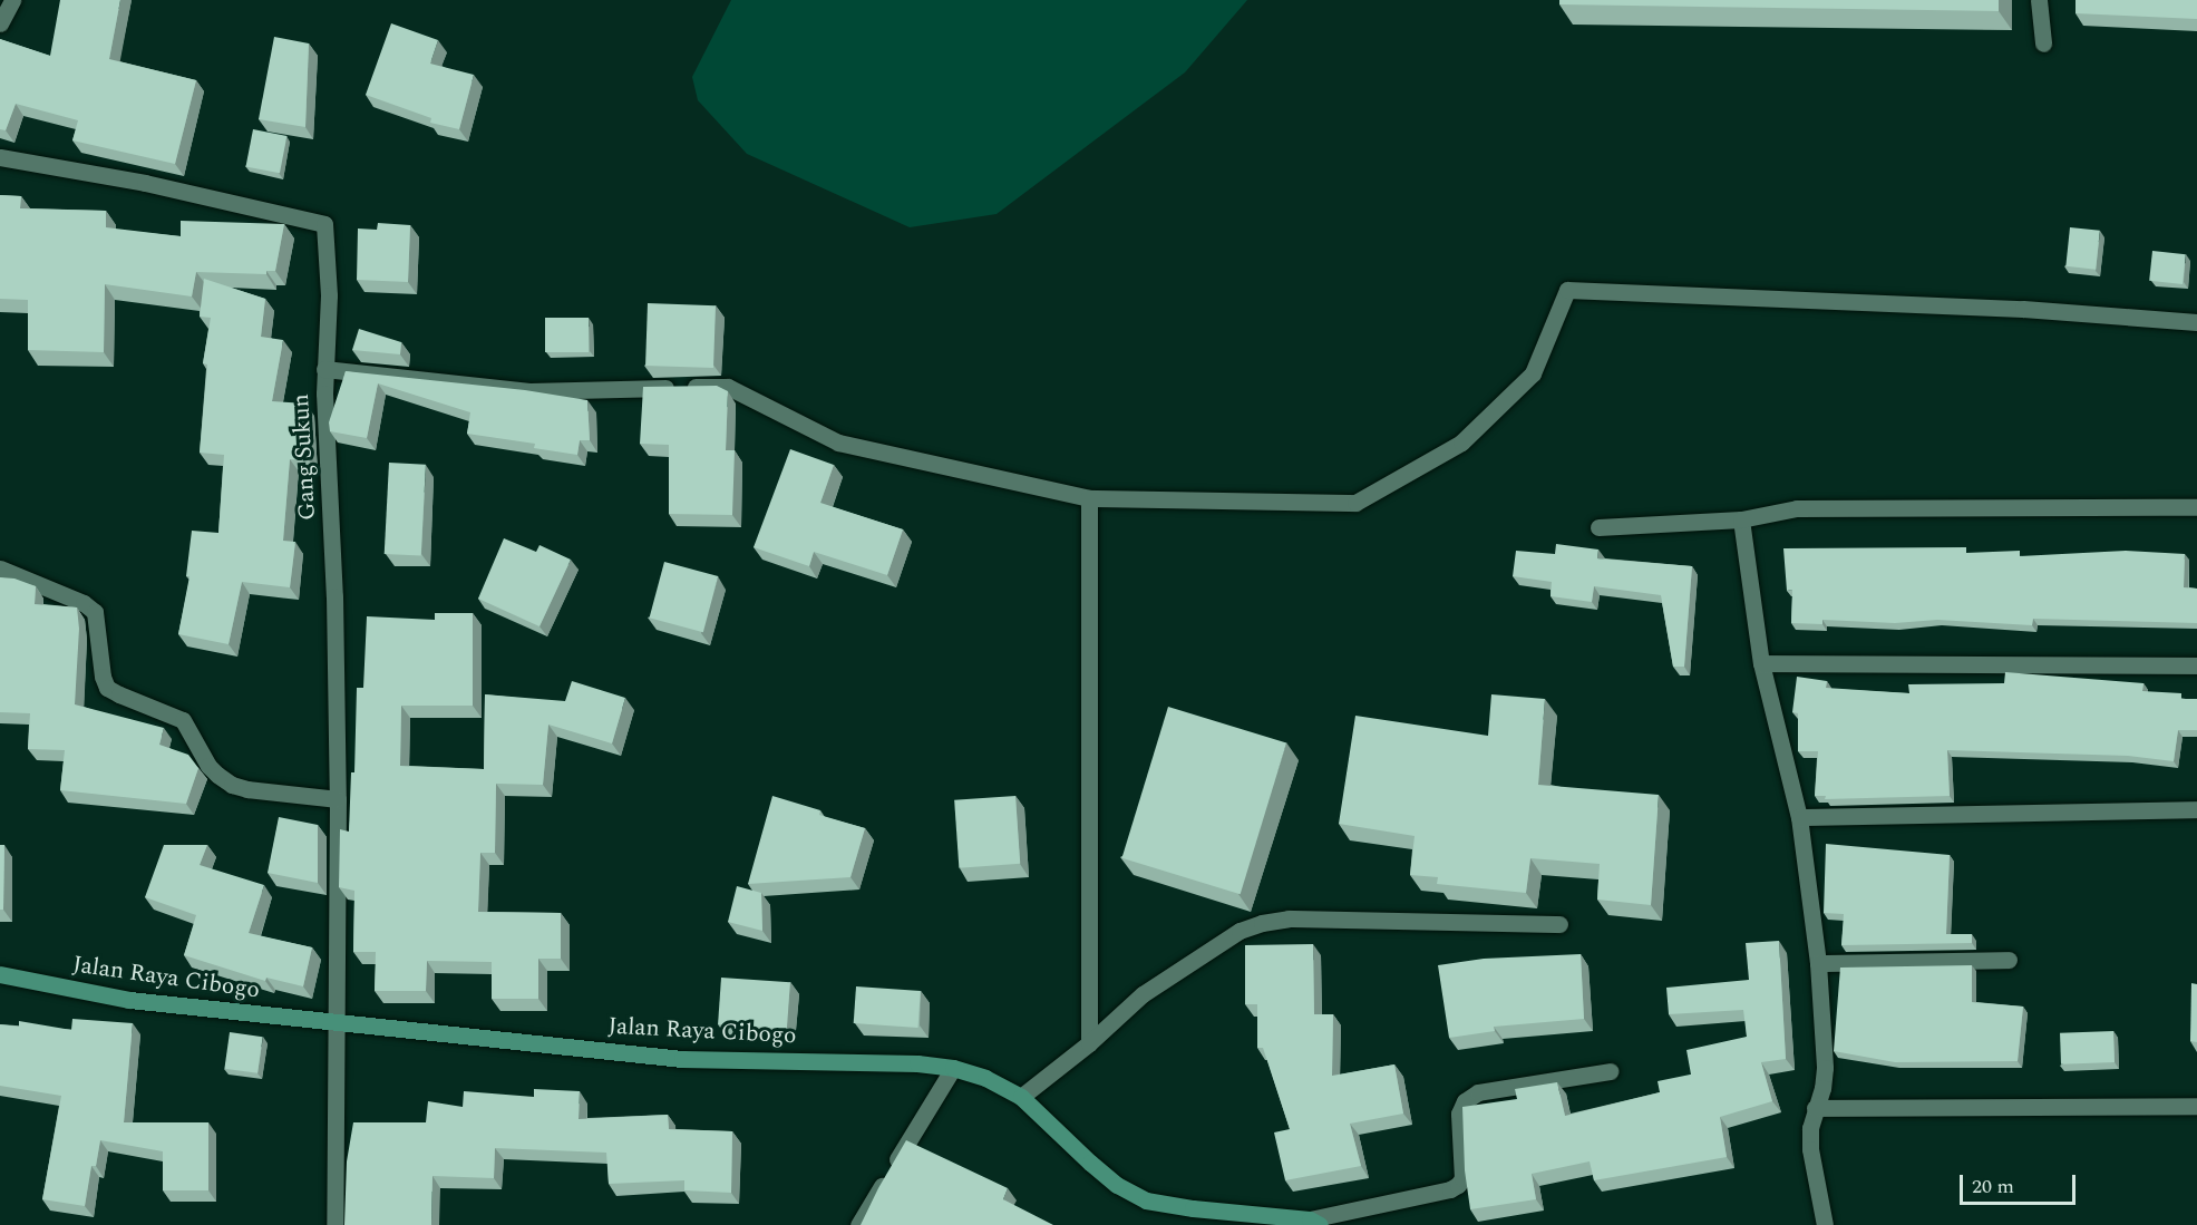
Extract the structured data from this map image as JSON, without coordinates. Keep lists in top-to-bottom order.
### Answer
{
  "streets": {
    "street": ["Gang Sukun", "Jalan Raya Cibogo"]
  },
  "crossings": [
    ["Gang Sukun", "Jalan Raya Cibogo"]
  ],
  "scale_bar": "20 m"
}
